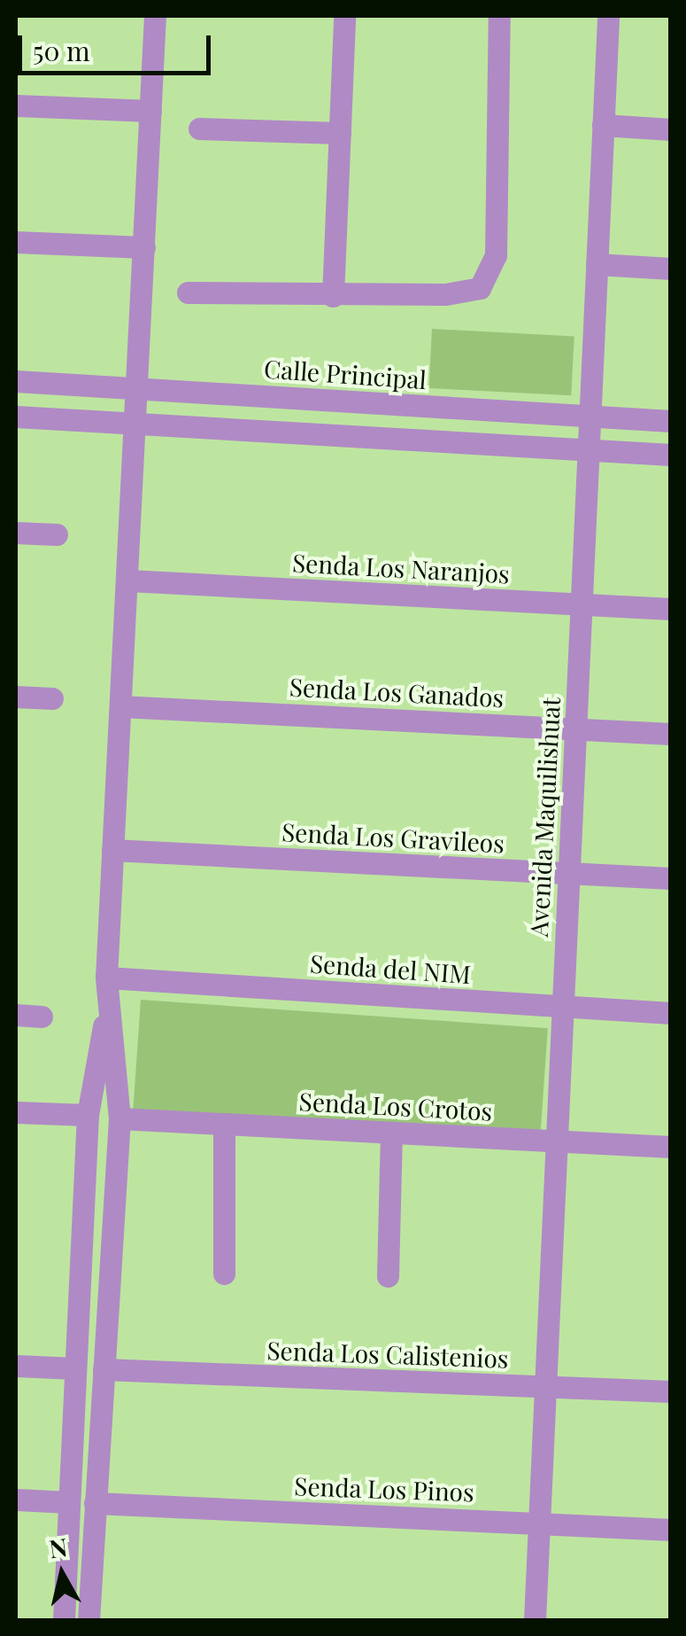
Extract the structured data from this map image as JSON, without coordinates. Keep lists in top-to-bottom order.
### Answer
{
  "streets": {
    "street": [
      "Calle Principal",
      "Senda Los Naranjos",
      "Senda Los Ganados",
      "Avenida Maquilishuat",
      "Senda Los Gravileos",
      "Senda del NIM",
      "Senda Los Crotos",
      "Senda Los Calistenios",
      "Senda Los Pinos"
    ]
  },
  "crossings": [
    ["Calle Principal", "Avenida Maquilishuat"],
    ["Senda Los Naranjos", "Avenida Maquilishuat"],
    ["Senda Los Ganados", "Avenida Maquilishuat"],
    ["Avenida Maquilishuat", "Senda Los Gravileos"],
    ["Avenida Maquilishuat", "Senda del NIM"],
    ["Avenida Maquilishuat", "Senda Los Crotos"],
    ["Avenida Maquilishuat", "Senda Los Calistenios"],
    ["Avenida Maquilishuat", "Senda Los Pinos"]
  ],
  "scale_bar": "50 m",
  "north": "top"
}
